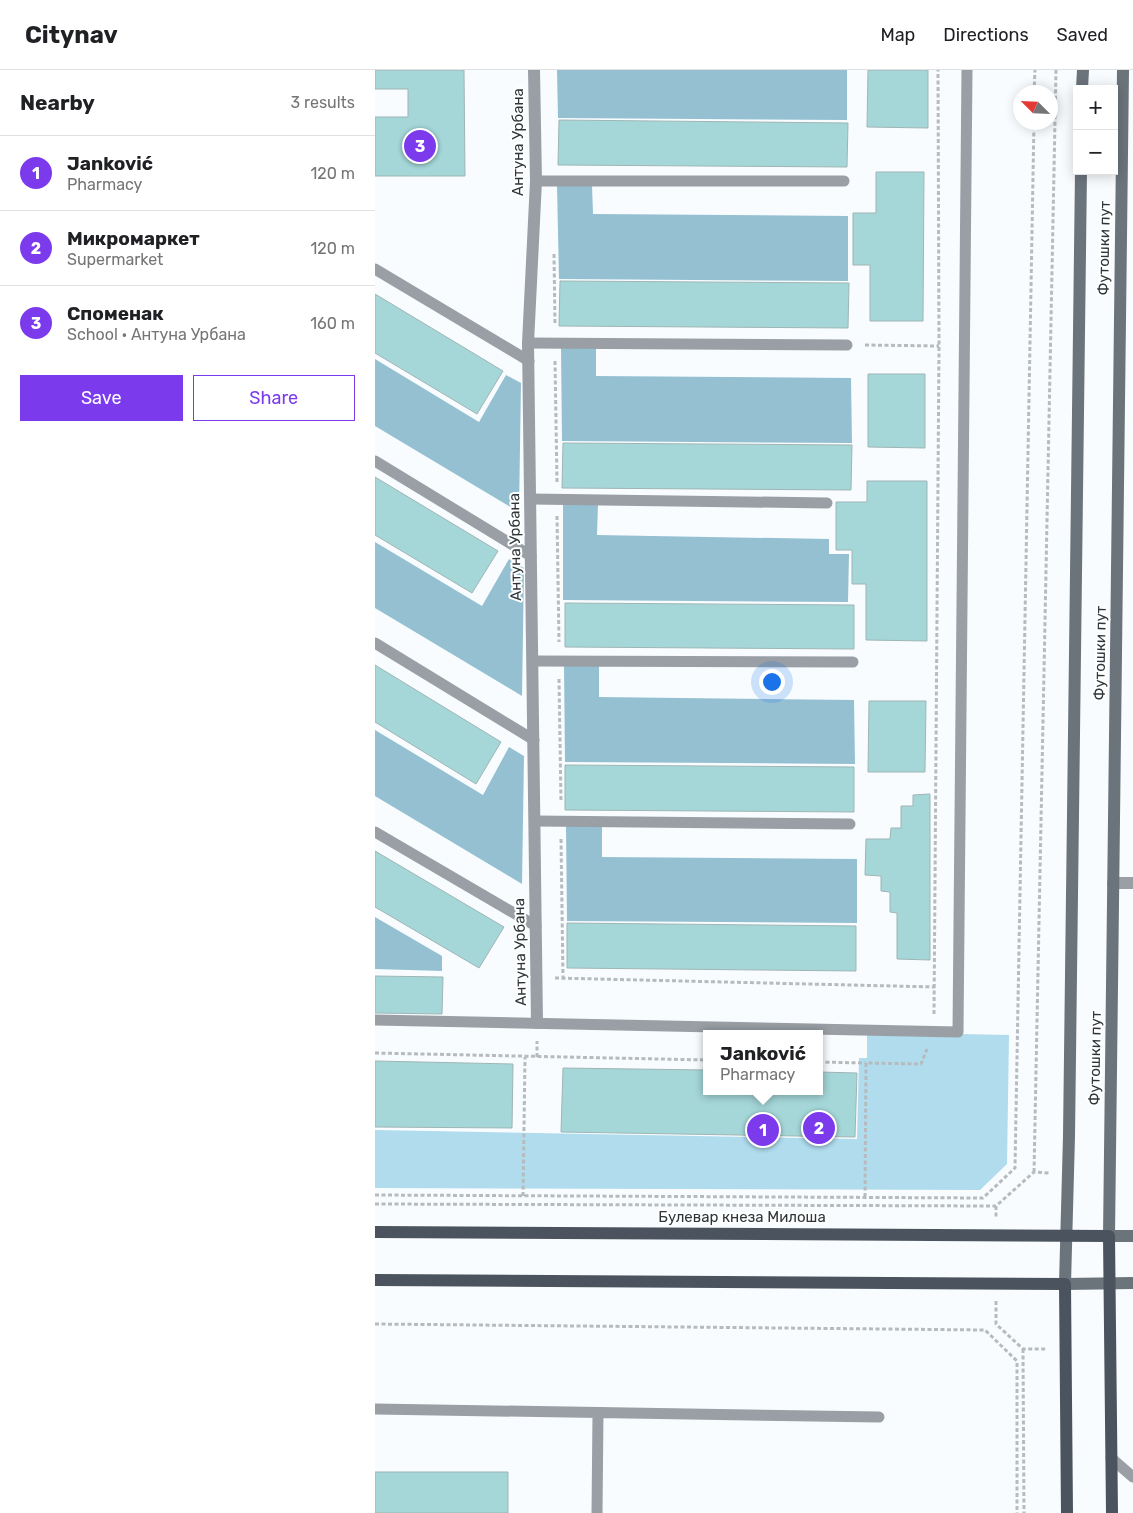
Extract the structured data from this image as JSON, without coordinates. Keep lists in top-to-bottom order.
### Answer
{
  "streets": {
    "main road": ["Футошки пут", "Булевар кнеза Милоша"],
    "street": ["Антуна Урбана"]
  },
  "crossings": [
    ["Футошки пут", "Булевар кнеза Милоша"]
  ],
  "north": "top left",
  "page": {
    "header": "Citynav",
    "nav": ["Map", "Directions", "Saved"],
    "heading": ["Nearby", "3 results"],
    "map_buttons": ["+", "−"],
    "pins": ["3", "2", "1"],
    "list": [
      {
        "mark": "1",
        "name": "Janković",
        "note": "Pharmacy",
        "value": "120 m"
      },
      {
        "mark": "2",
        "name": "Микромаркет",
        "note": "Supermarket",
        "value": "120 m"
      },
      {
        "mark": "3",
        "name": "Споменак",
        "note": "School · Антуна Урбана",
        "value": "160 m"
      }
    ],
    "buttons": ["Save", "Share"],
    "popup": ["Janković", "Pharmacy"]
  }
}
